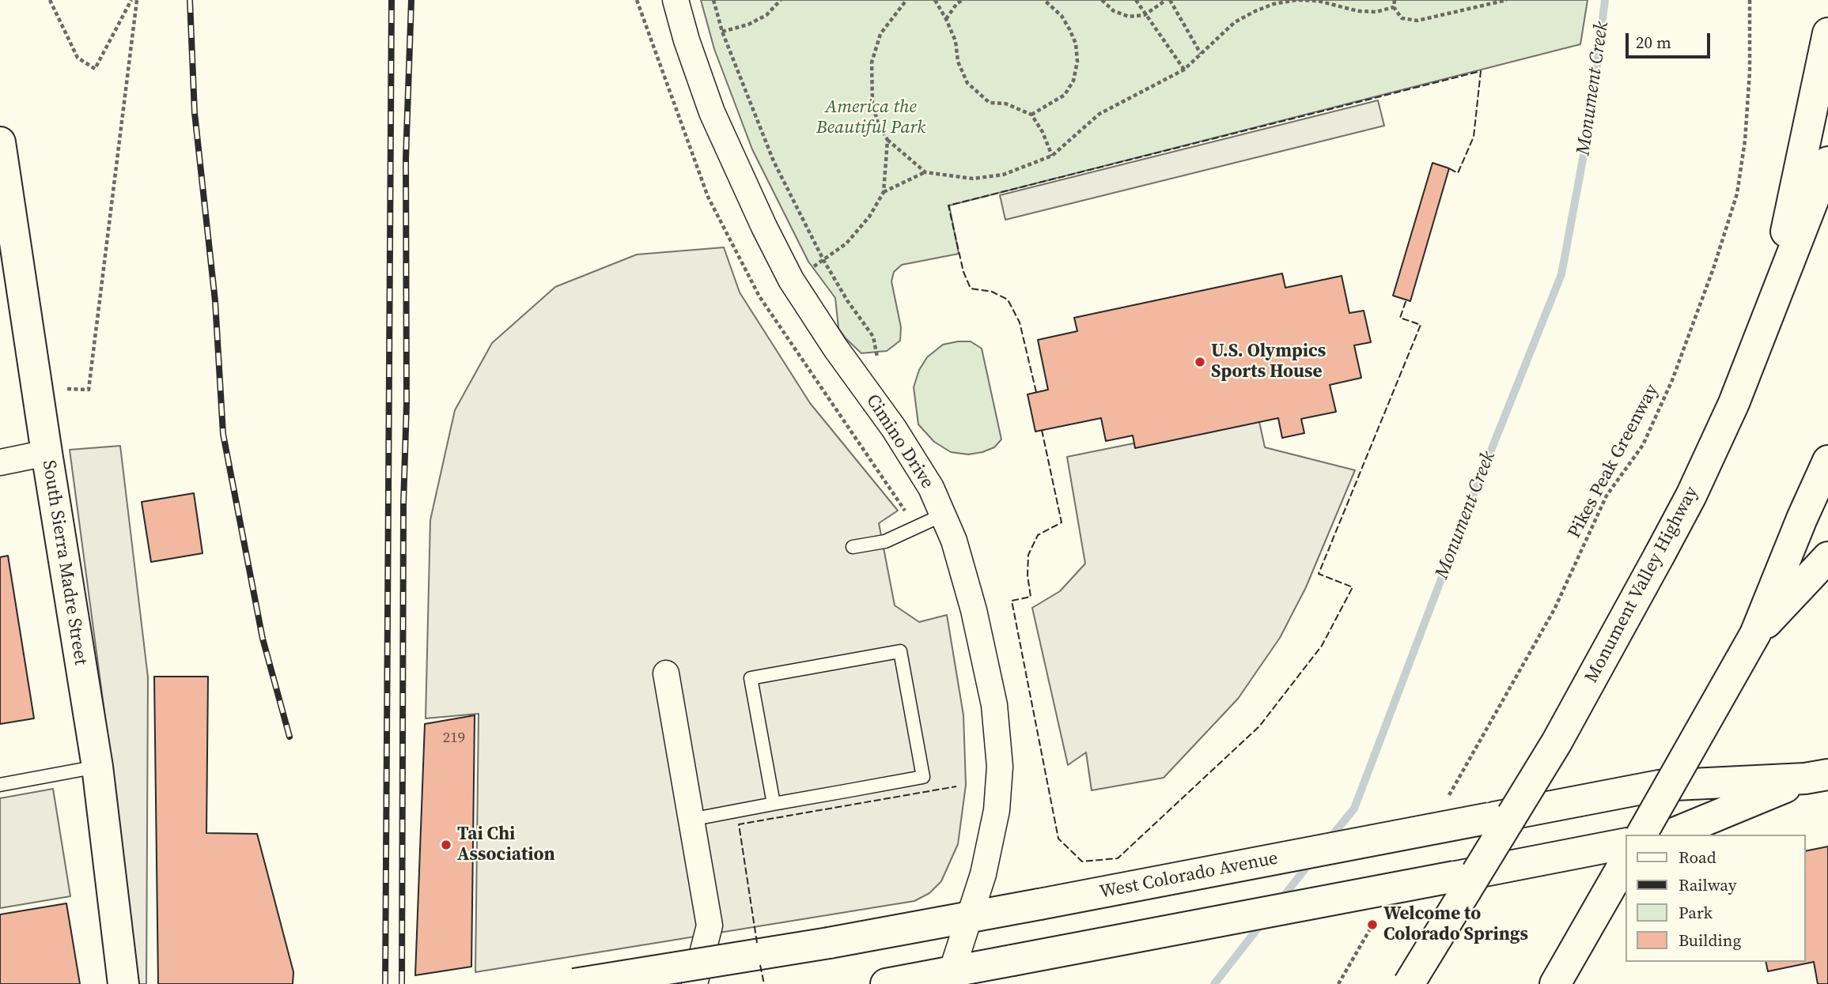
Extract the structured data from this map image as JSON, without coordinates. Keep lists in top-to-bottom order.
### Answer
{
  "streets": {
    "main road": ["South Sierra Madre Street", "Monument Valley Highway", "West Colorado Avenue"],
    "street": ["Cimino Drive"],
    "path": ["Pikes Peak Greenway"]
  },
  "crossings": [
    ["Cimino Drive", "West Colorado Avenue"]
  ],
  "water": ["Monument Creek"],
  "parks": ["America the Beautiful Park"],
  "places": ["U.S. Olympics Sports House", "Tai Chi Association", "Welcome to Colorado Springs"],
  "house_numbers": ["219"],
  "legend": [
    "Road",
    "Railway",
    "Park",
    "Building"
  ],
  "scale_bar": "20 m"
}
